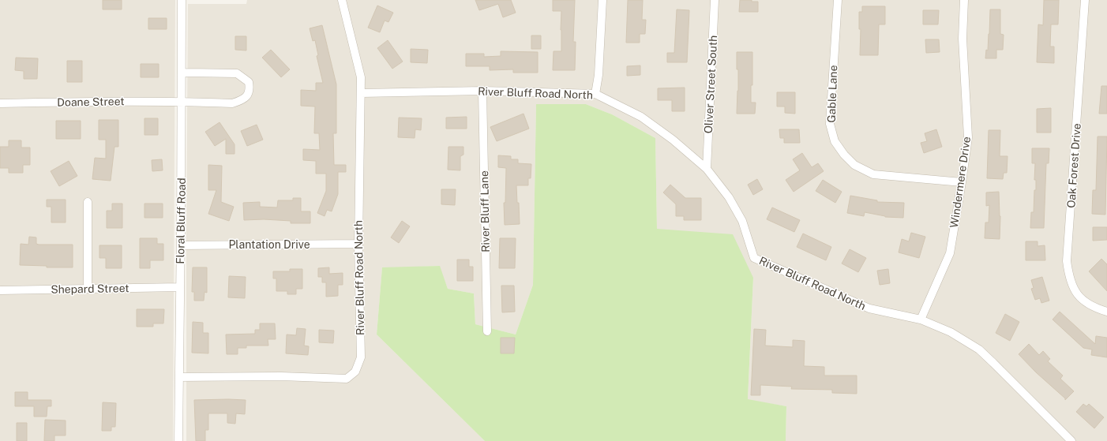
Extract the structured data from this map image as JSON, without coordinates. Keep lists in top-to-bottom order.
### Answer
{
  "streets": {
    "street": [
      "Oliver Street South",
      "River Bluff Road North",
      "Gable Lane",
      "Doane Street",
      "Oak Forest Drive",
      "Windermere Drive",
      "River Bluff Lane",
      "Floral Bluff Road",
      "Plantation Drive",
      "Shepard Street"
    ]
  },
  "crossings": [
    ["Oliver Street South", "River Bluff Road North"],
    ["River Bluff Road North", "Windermere Drive"],
    ["River Bluff Road North", "River Bluff Lane"],
    ["River Bluff Road North", "Floral Bluff Road"],
    ["River Bluff Road North", "Plantation Drive"],
    ["Gable Lane", "Windermere Drive"],
    ["Doane Street", "Floral Bluff Road"],
    ["Floral Bluff Road", "Plantation Drive"],
    ["Floral Bluff Road", "Shepard Street"]
  ]
}
